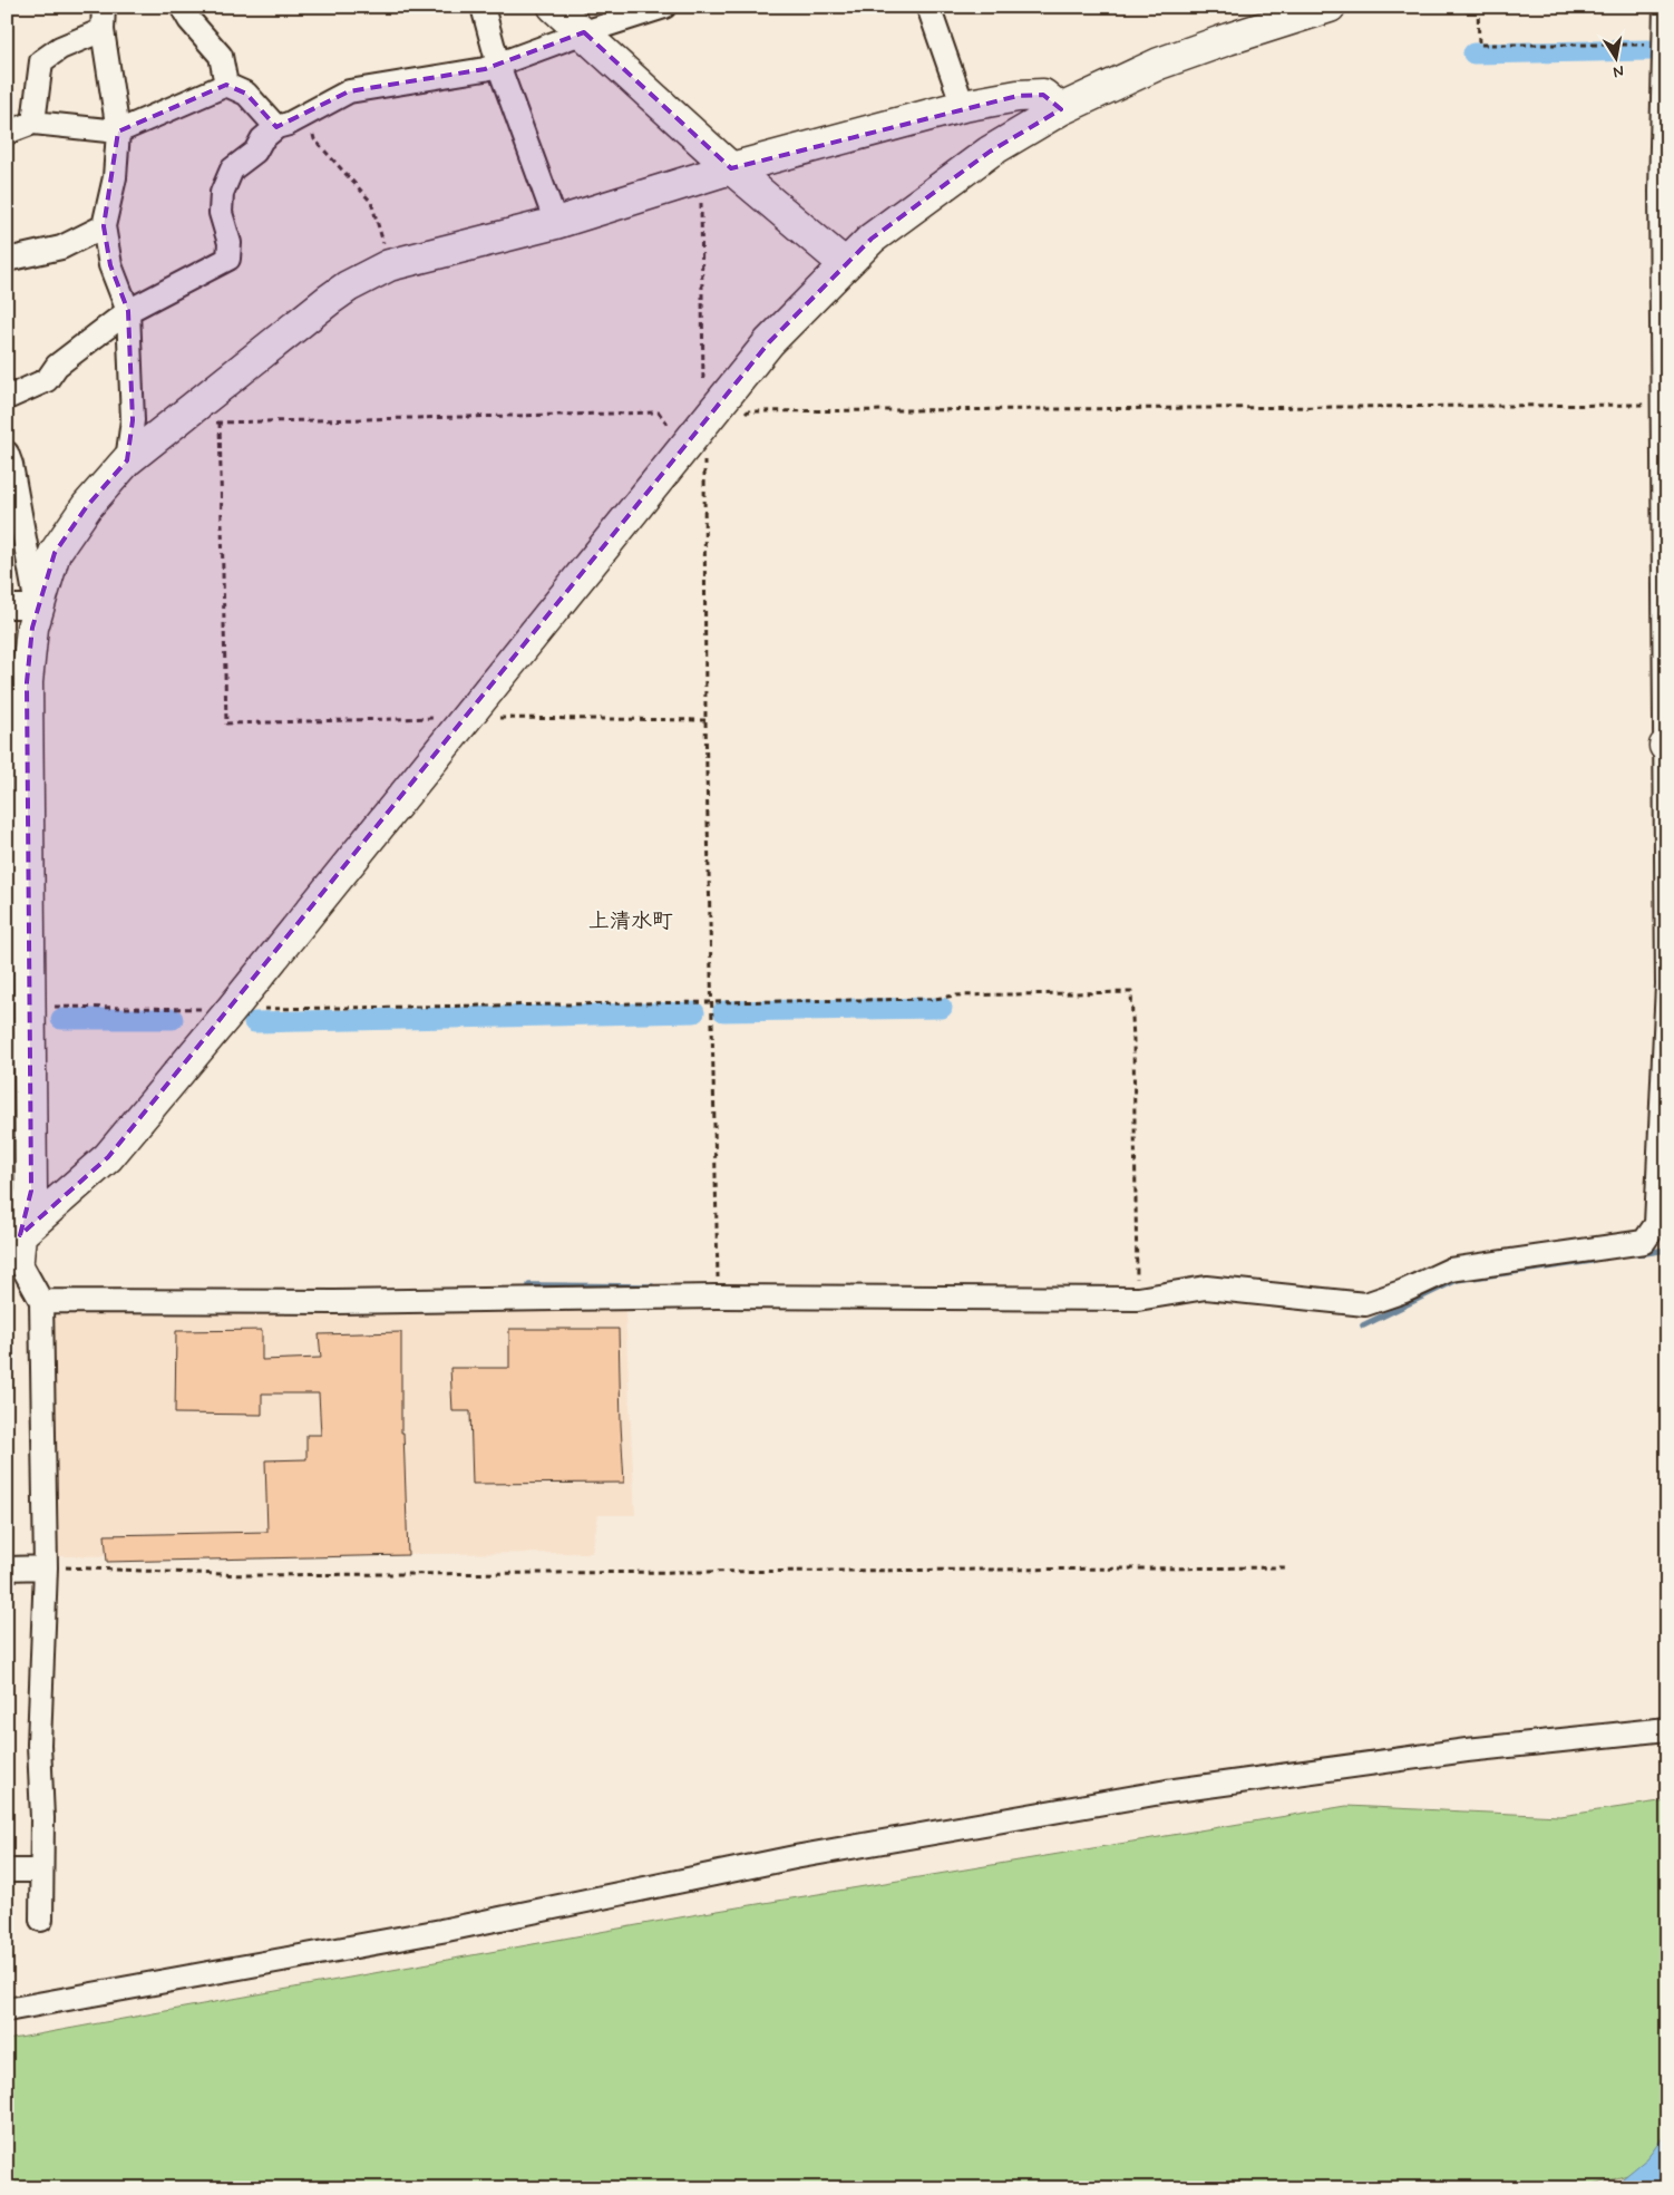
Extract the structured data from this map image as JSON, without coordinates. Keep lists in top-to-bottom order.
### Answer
{
  "districts": ["上清水町"],
  "north": "bottom"
}
